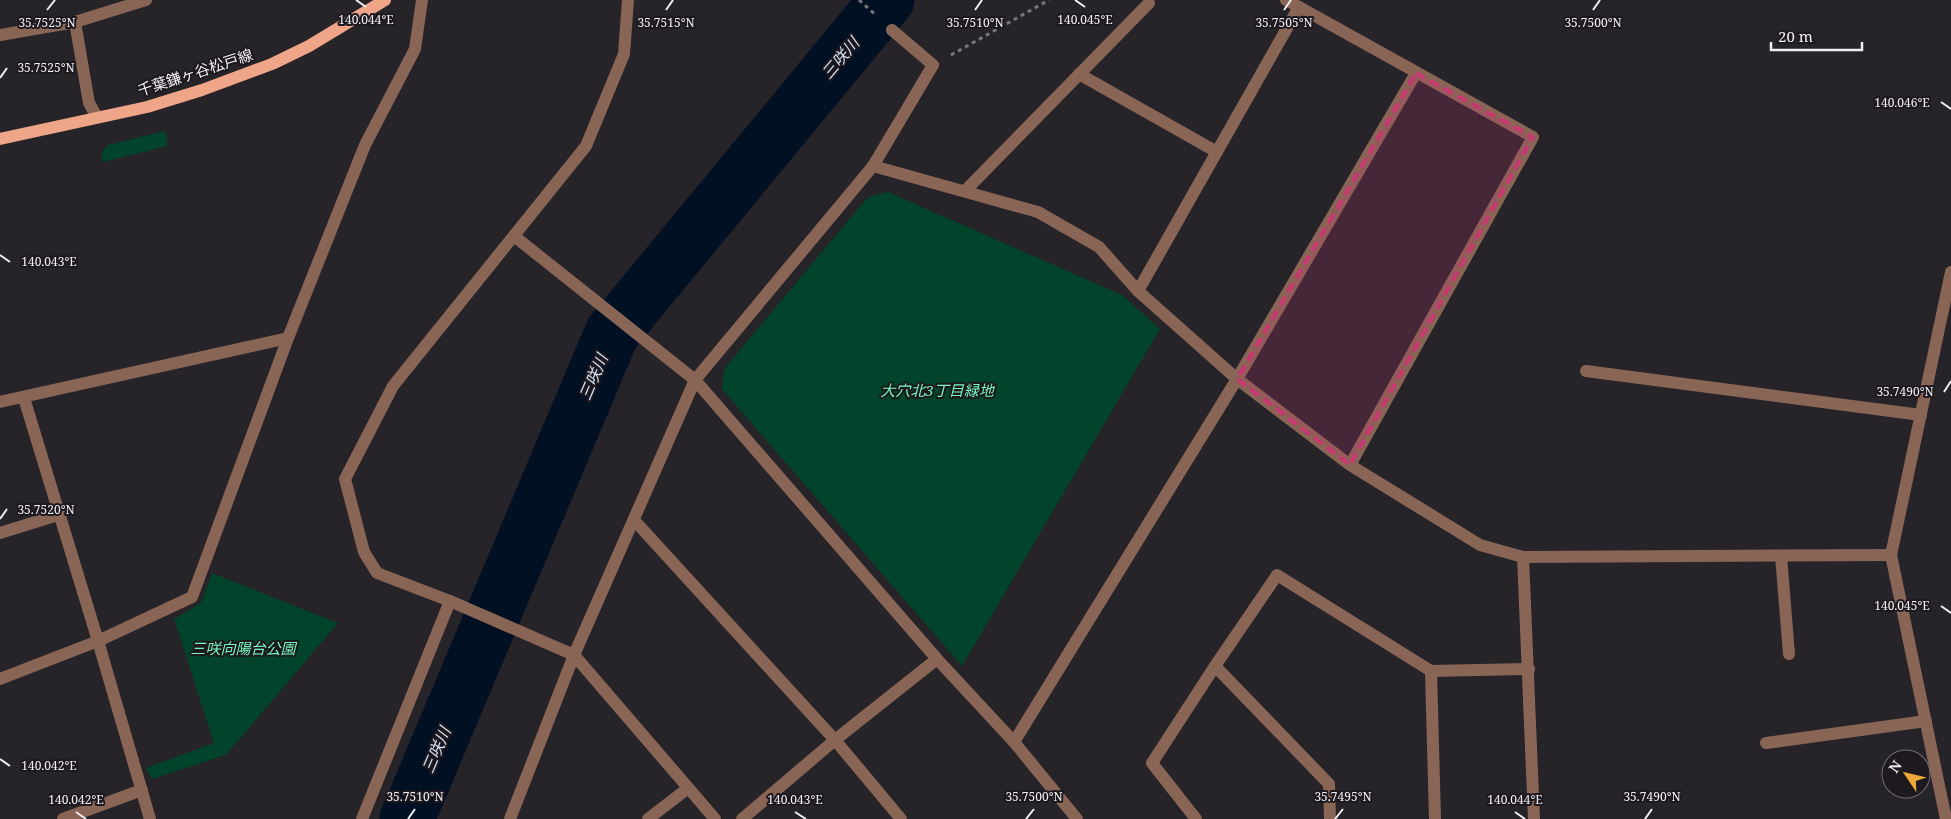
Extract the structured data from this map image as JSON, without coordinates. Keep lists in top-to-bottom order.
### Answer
{
  "streets": {
    "main road": ["千葉鎌ヶ谷松戸線"]
  },
  "water": ["三咲川"],
  "parks": ["大穴北3丁目緑地", "三咲向陽台公園"],
  "scale_bar": "20 m",
  "north": "top left",
  "coordinates": [
    "140.044°E",
    "140.045°E",
    "35.7525°N",
    "35.7515°N",
    "35.7510°N",
    "35.7505°N",
    "35.7500°N",
    "140.046°E",
    "140.043°E",
    "35.7490°N",
    "35.7520°N",
    "140.042°E",
    "35.7495°N"
  ]
}
